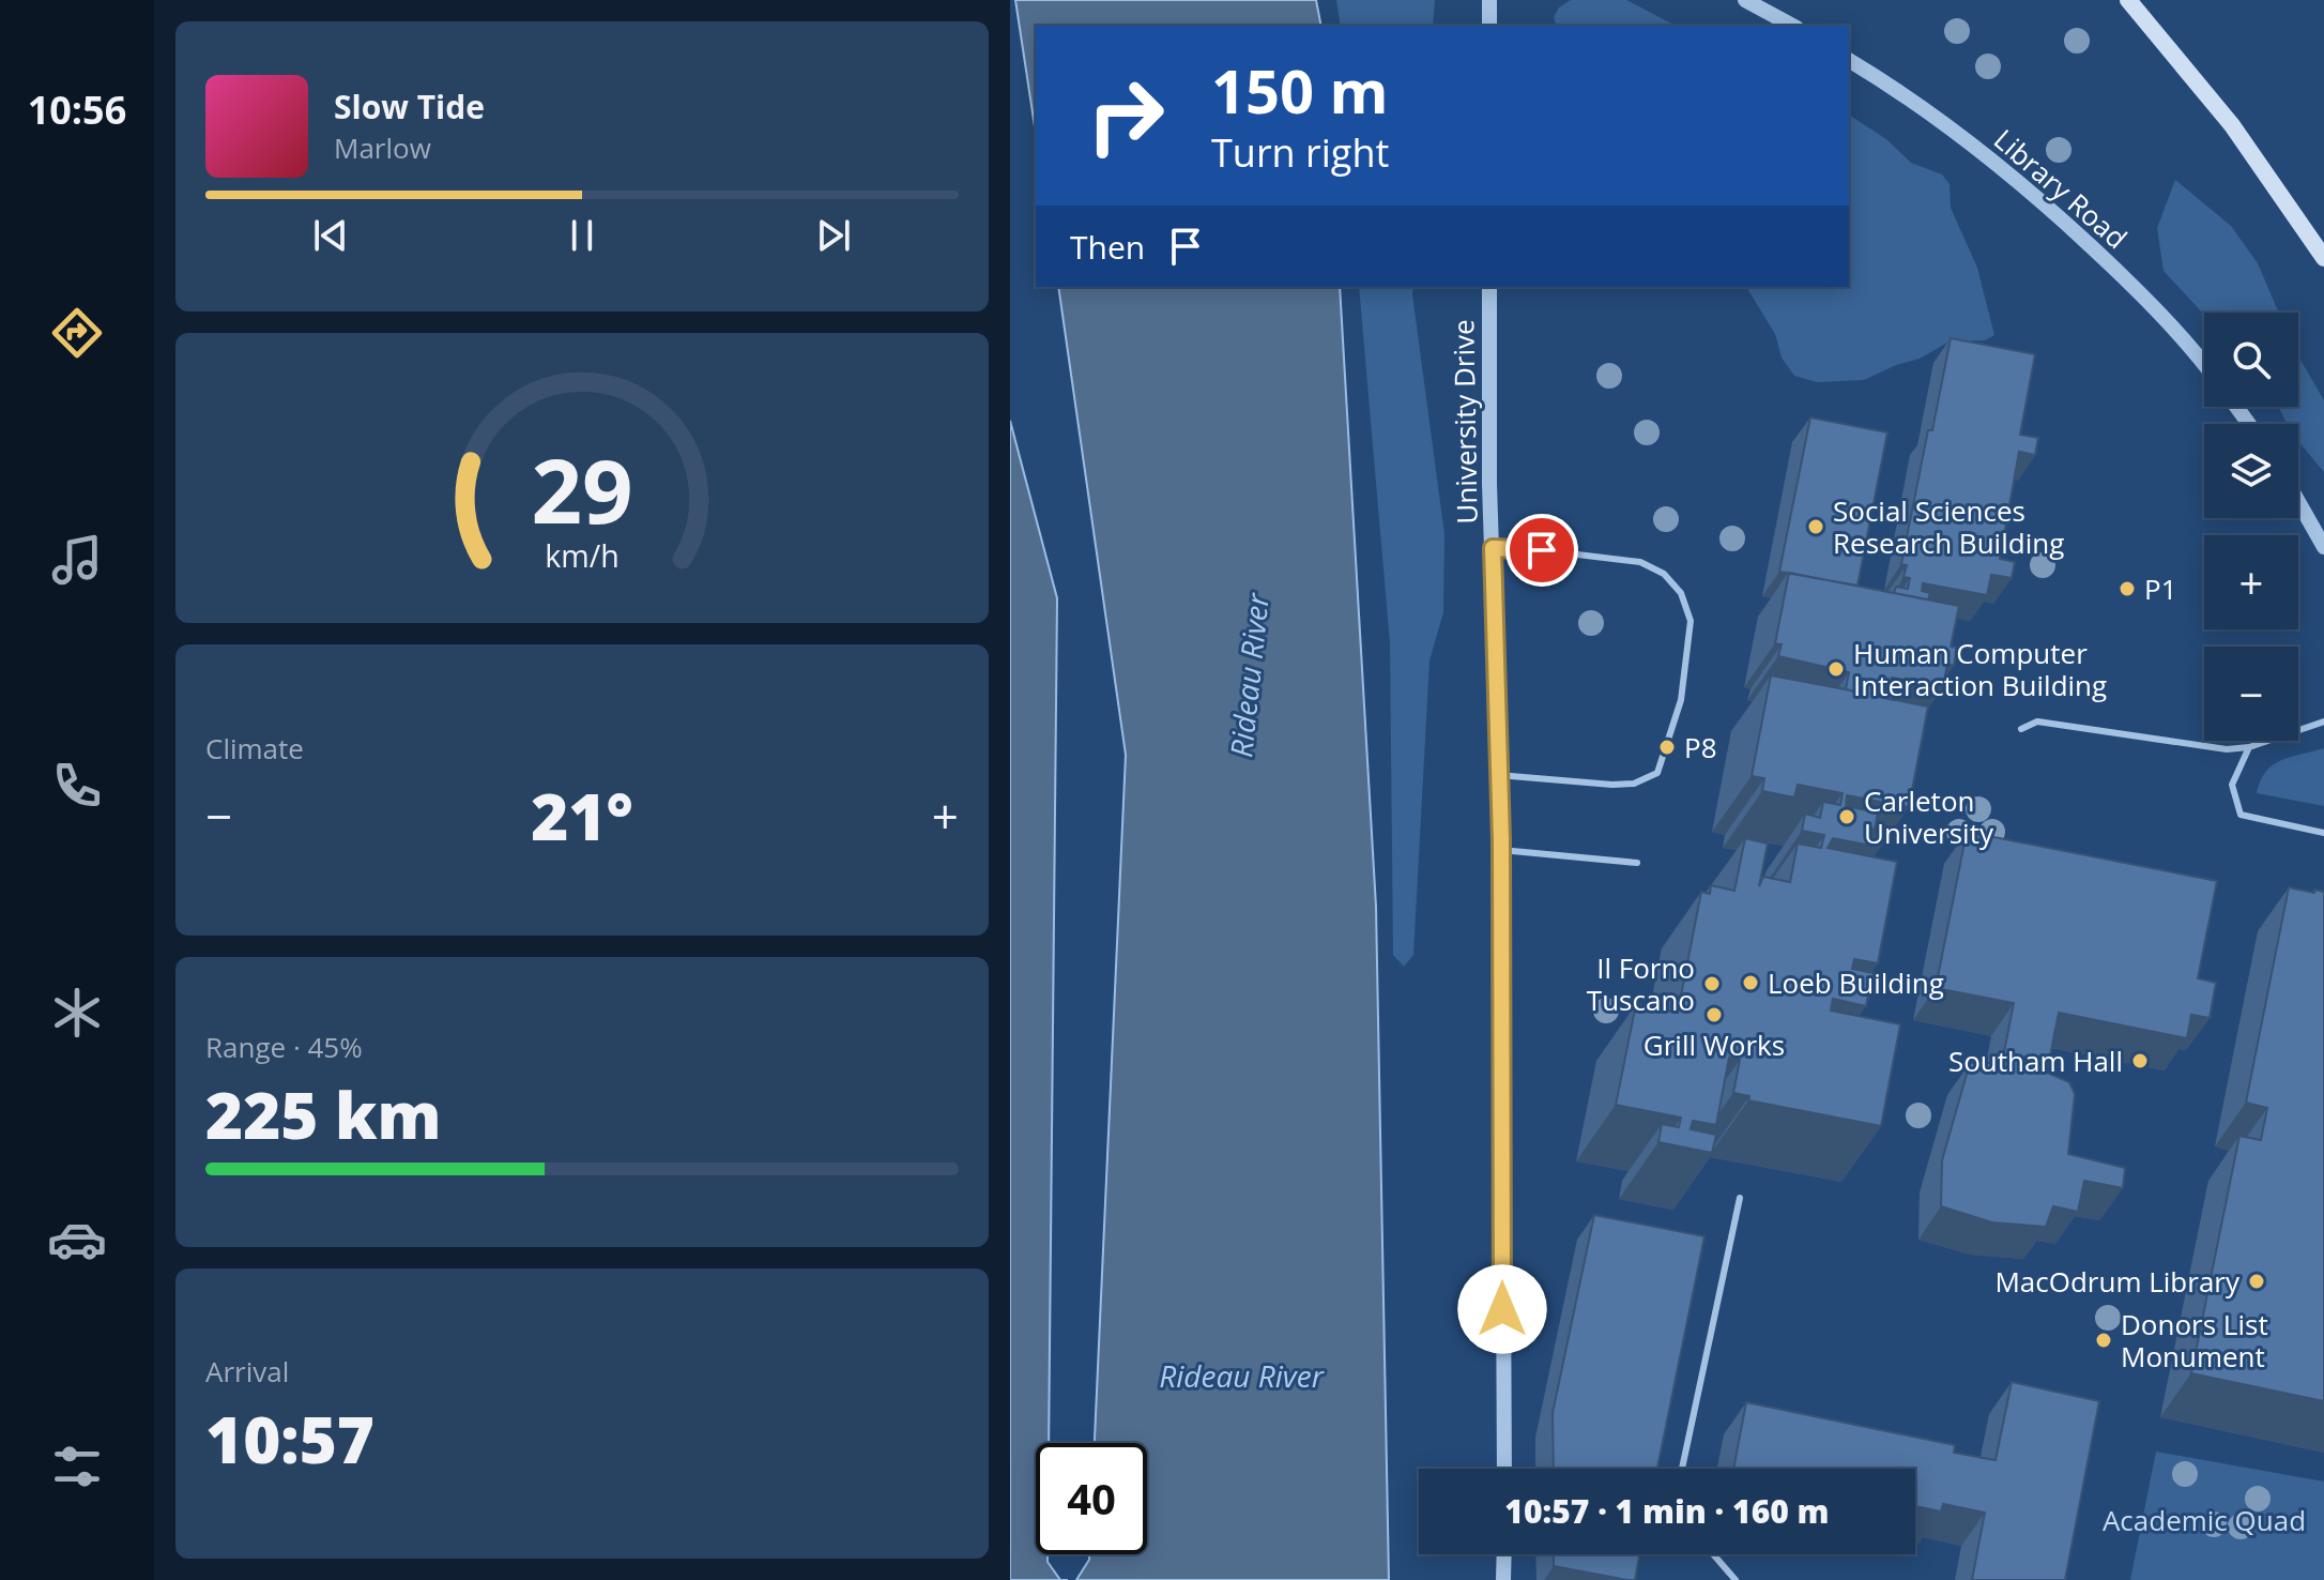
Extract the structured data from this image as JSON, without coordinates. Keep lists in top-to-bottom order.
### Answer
{
  "streets": {
    "street": ["Library Road", "University Drive"]
  },
  "water": ["Rideau River"],
  "parks": ["Academic Quad"],
  "places": [
    "Social Sciences Research Building",
    "P1",
    "Human Computer Interaction Building",
    "P8",
    "Carleton University",
    "Loeb Building",
    "Il Forno Tuscano",
    "Grill Works",
    "Southam Hall",
    "MacOdrum Library",
    "Donors List Monument"
  ],
  "page": {
    "tabs": "10:56",
    "turn": ["150 m", "Turn right"],
    "song": ["Slow Tide", "Marlow"],
    "then": "Then",
    "map_buttons": ["+", "−"],
    "tile": [
      "Climate",
      ["Range · 45%", "225 km"],
      ["Arrival", "10:57"]
    ],
    "heat": ["−", "21°", "+"],
    "limit": "40",
    "trip": "10:57 · 1 min · 160 m",
    "gauge": ["29", "km/h"]
  }
}
